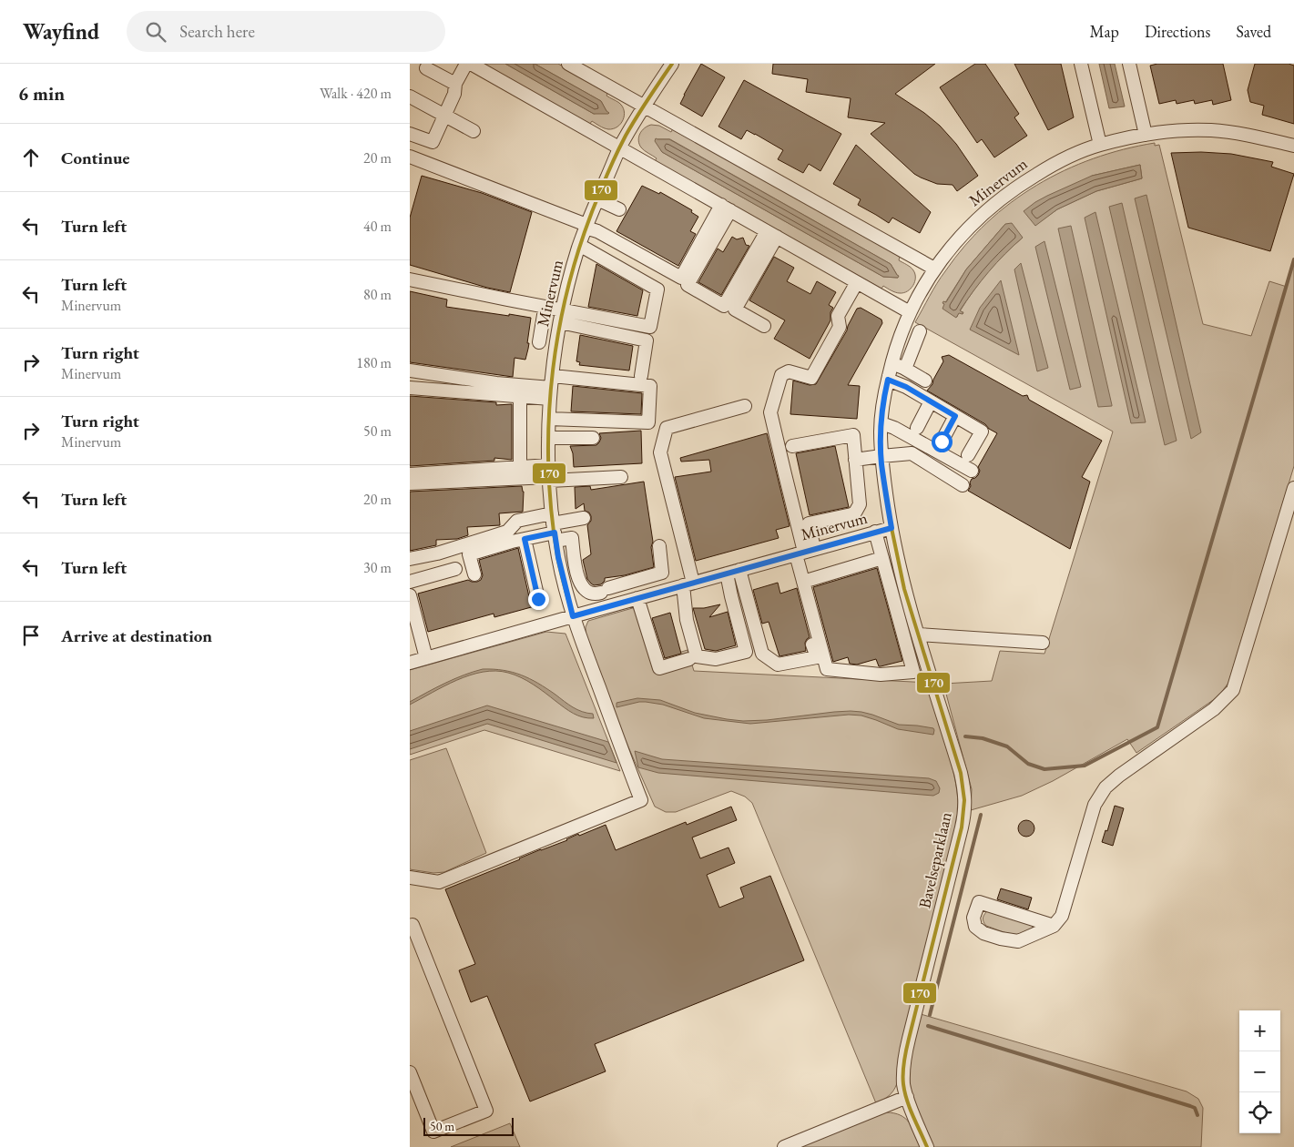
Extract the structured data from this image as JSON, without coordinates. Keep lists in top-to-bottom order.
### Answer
{
  "streets": {
    "street": ["Minervum", "Bavelseparklaan"]
  },
  "crossings": [
    ["Minervum", "Bavelseparklaan"]
  ],
  "lines": ["transit line 170"],
  "scale_bar": "50 m",
  "page": {
    "header": "Wayfind",
    "search": "Search here",
    "nav": ["Map", "Directions", "Saved"],
    "heading": ["6 min", "Walk · 420 m"],
    "list": [
      ["Continue", "20 m"],
      ["Turn left", "40 m"],
      ["Turn left", "Minervum", "80 m"],
      ["Turn right", "Minervum", "180 m"],
      ["Turn right", "Minervum", "50 m"],
      ["Turn left", "20 m"],
      ["Turn left", "30 m"],
      "Arrive at destination"
    ],
    "map_buttons": ["+", "−"],
    "scale": "50 m"
  }
}
